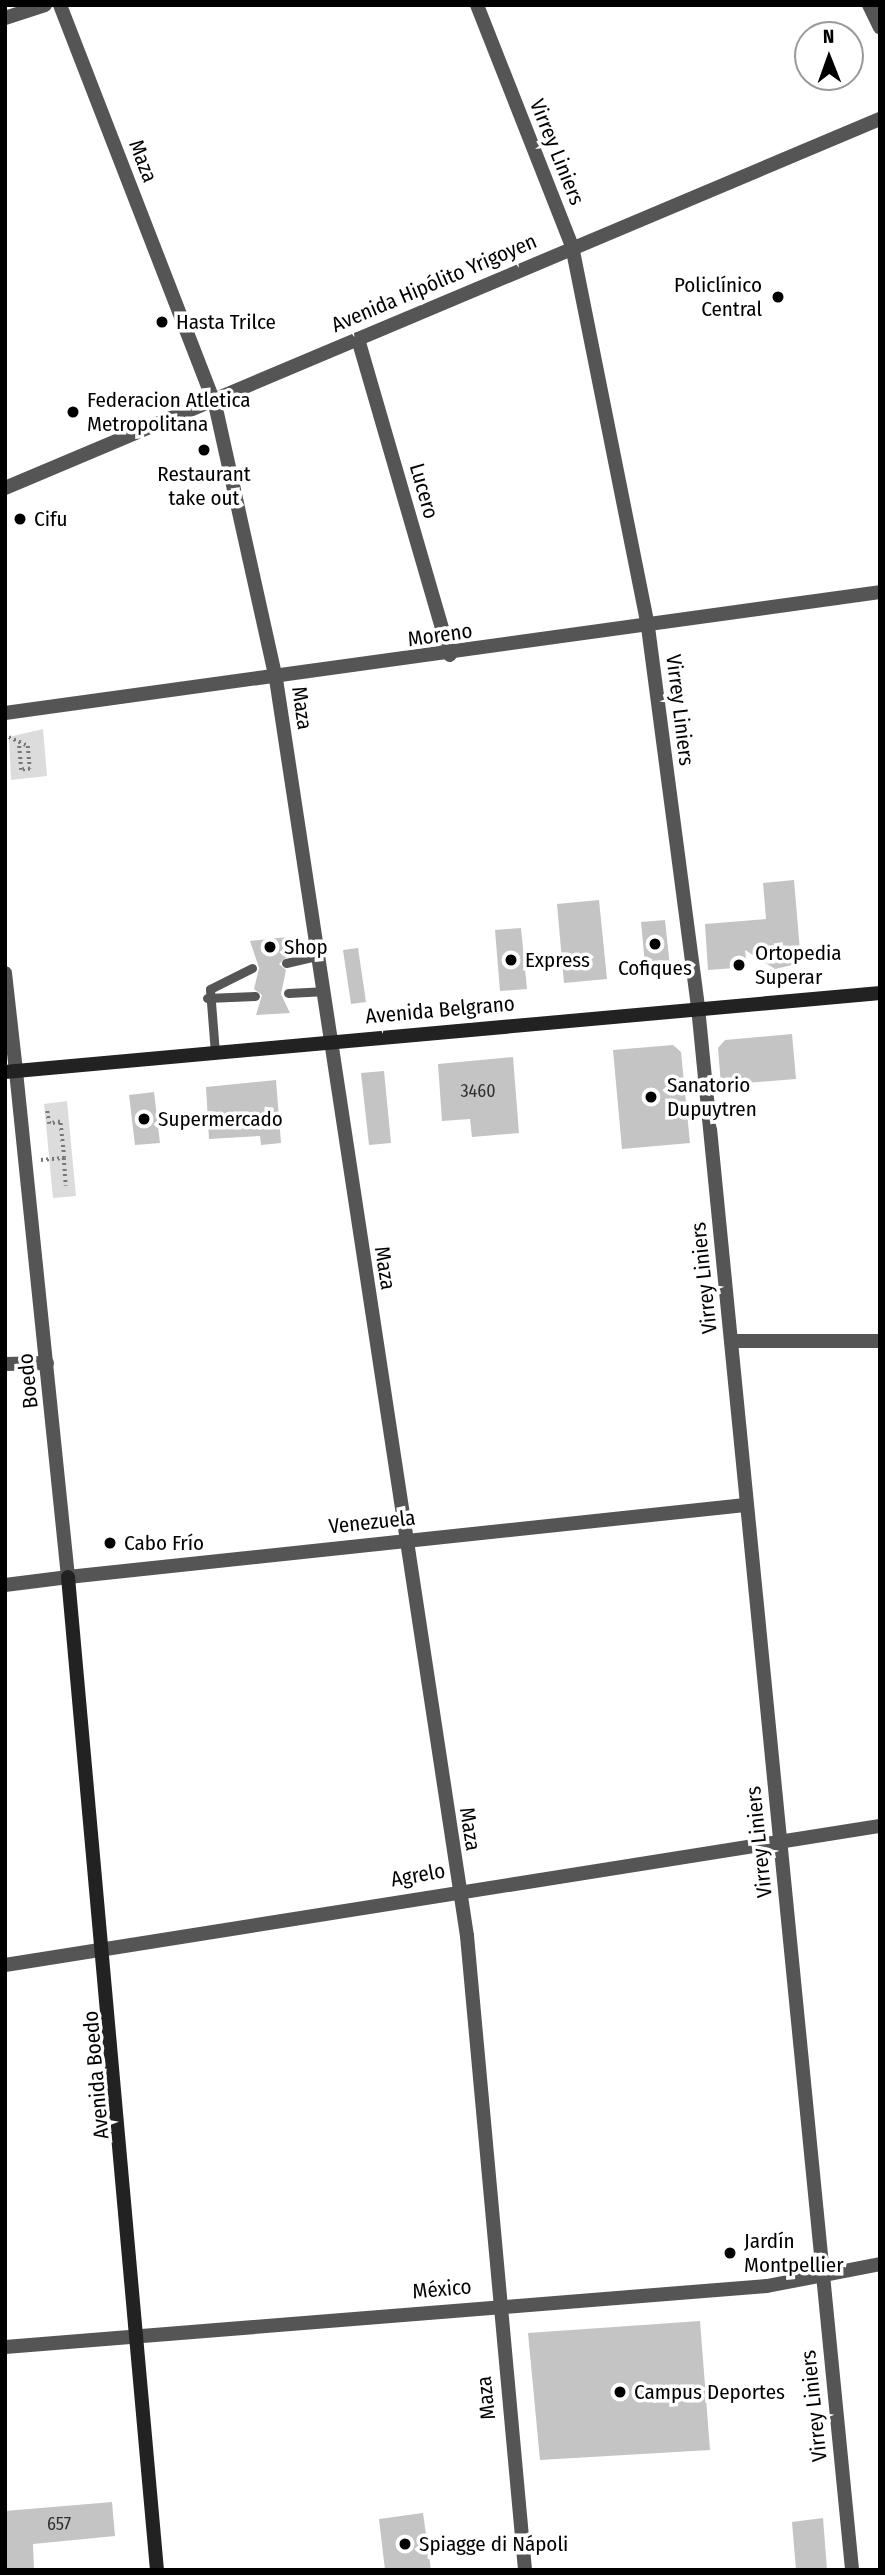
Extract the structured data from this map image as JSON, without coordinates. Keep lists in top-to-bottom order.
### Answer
{
  "streets": {
    "main road": ["Avenida Belgrano", "Avenida Boedo"],
    "street": [
      "Virrey Liniers",
      "Maza",
      "Avenida Hipólito Yrigoyen",
      "Lucero",
      "Moreno",
      "Boedo",
      "Venezuela",
      "Agrelo",
      "México"
    ]
  },
  "crossings": [
    ["Virrey Liniers", "Avenida Hipólito Yrigoyen"],
    ["Virrey Liniers", "Moreno"],
    ["Virrey Liniers", "Avenida Belgrano"],
    ["Virrey Liniers", "Venezuela"],
    ["Virrey Liniers", "Agrelo"],
    ["Virrey Liniers", "México"],
    ["Maza", "Avenida Hipólito Yrigoyen"],
    ["Maza", "Moreno"],
    ["Maza", "Avenida Belgrano"],
    ["Maza", "Venezuela"],
    ["Maza", "Agrelo"],
    ["Maza", "México"],
    ["Avenida Hipólito Yrigoyen", "Lucero"],
    ["Lucero", "Moreno"],
    ["Avenida Belgrano", "Boedo"],
    ["Boedo", "Venezuela"],
    ["Boedo", "Avenida Boedo"],
    ["Venezuela", "Avenida Boedo"],
    ["Agrelo", "Avenida Boedo"],
    ["Avenida Boedo", "México"]
  ],
  "places": [
    "Policlínico Central",
    "Hasta Trilce",
    "Federacion Atletica Metropolitana",
    "Restaurant take out",
    "Cifu",
    "Cofiques",
    "Shop",
    "Express",
    "Ortopedia Superar",
    "Sanatorio Dupuytren",
    "Supermercado",
    "Cabo Frío",
    "Jardín Montpellier",
    "Campus Deportes",
    "Spiagge di Nápoli"
  ],
  "house_numbers": ["3460", "657"],
  "north": "top"
}
